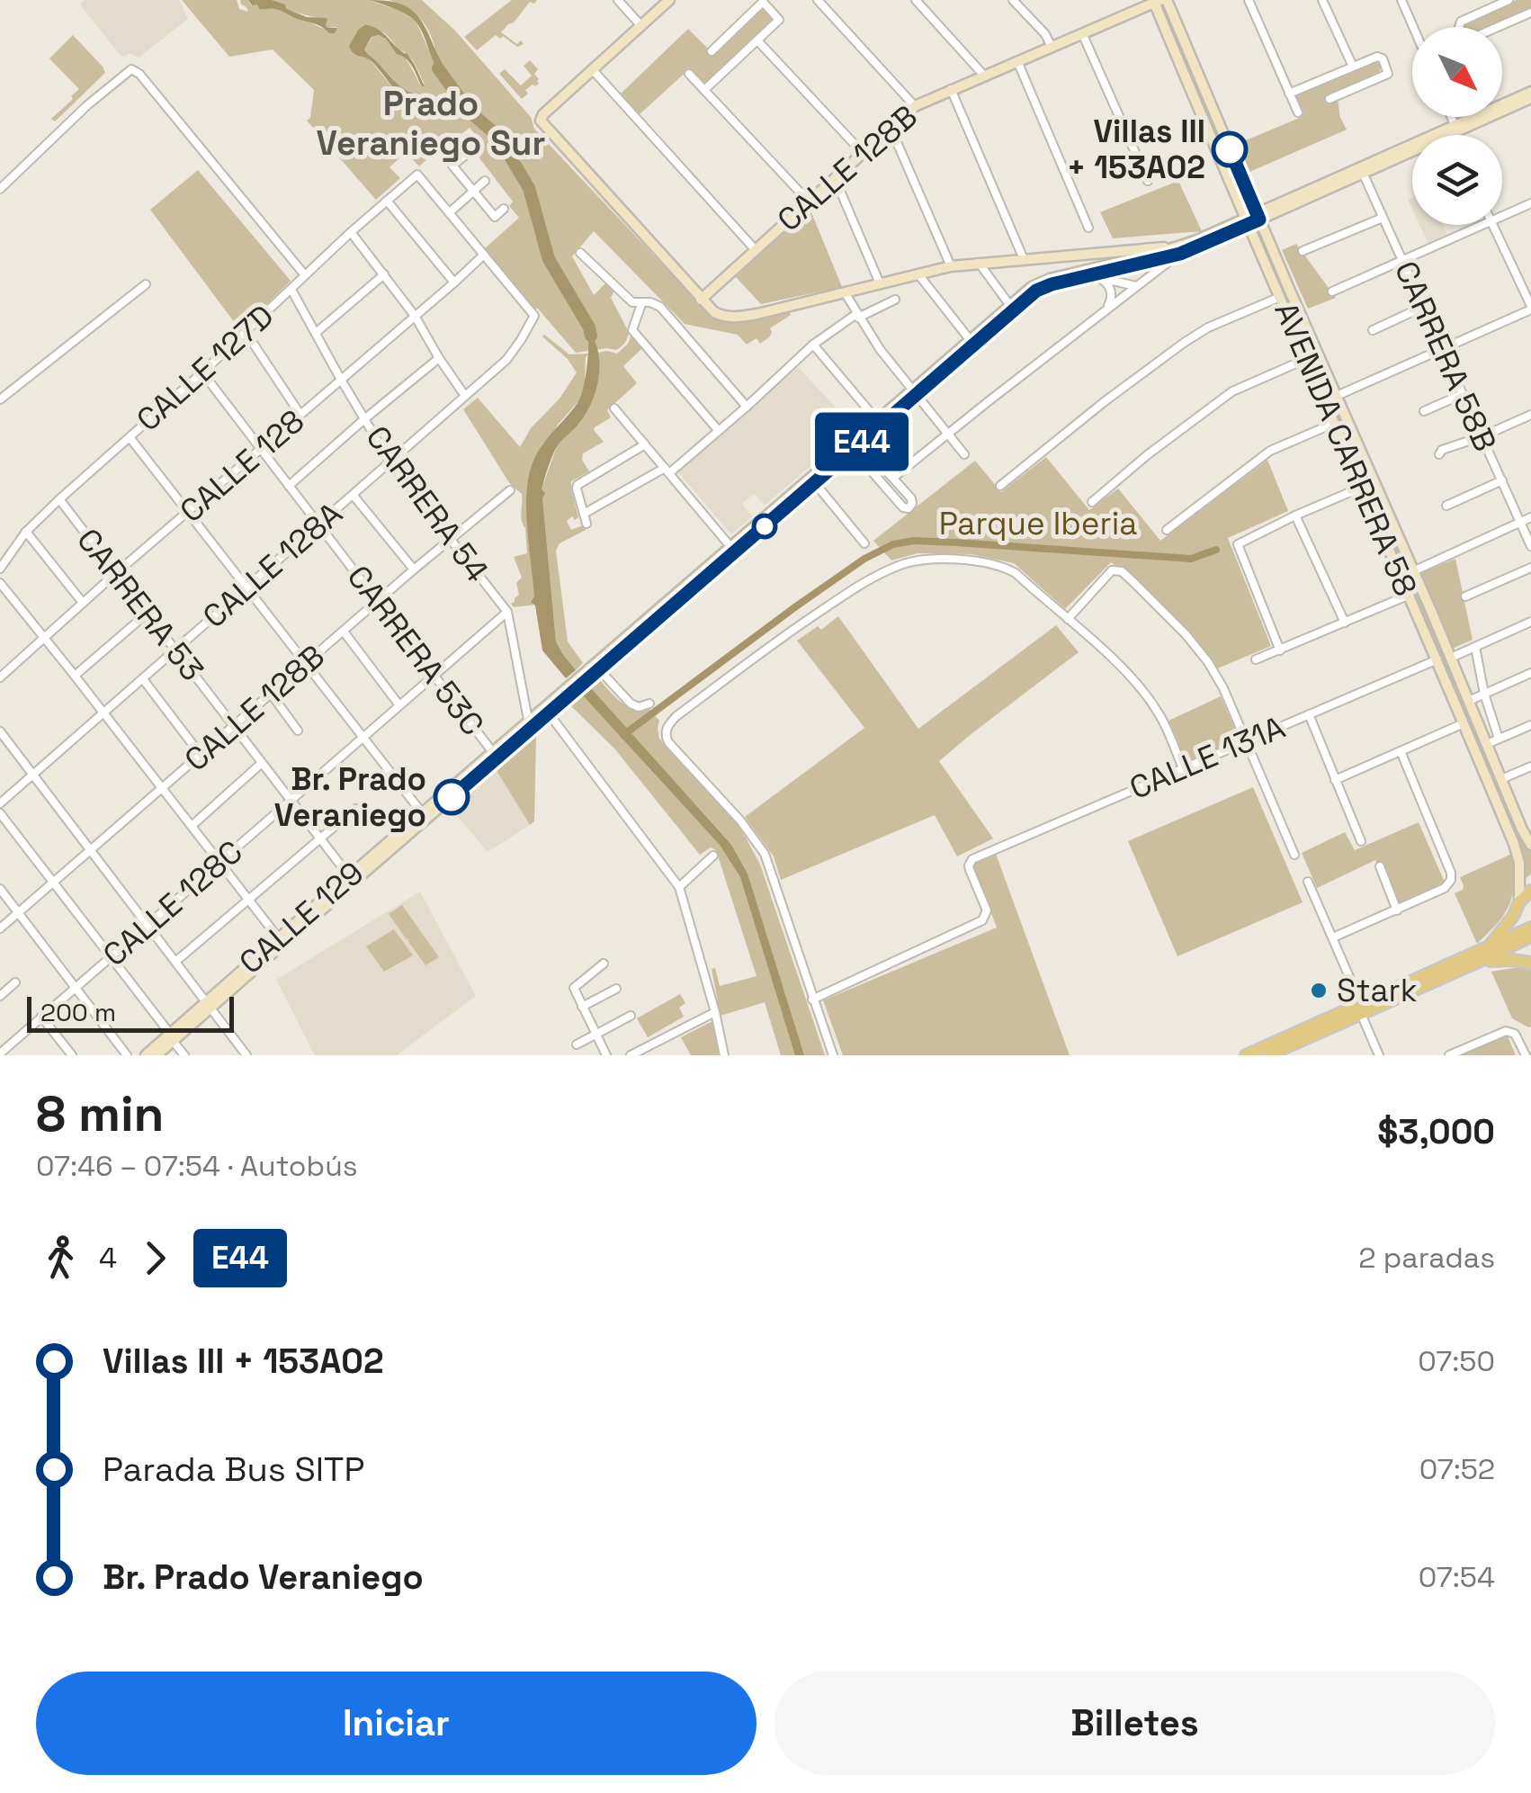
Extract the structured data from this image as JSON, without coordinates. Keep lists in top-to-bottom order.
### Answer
{
  "streets": {
    "main road": ["CALLE 128B", "AVENIDA CARRERA 58", "CALLE 129"],
    "street": [
      "CARRERA 58B",
      "CALLE 127D",
      "CALLE 128",
      "CARRERA 54",
      "CALLE 128A",
      "CARRERA 53",
      "CARRERA 53C",
      "CALLE 131A",
      "CALLE 128C"
    ]
  },
  "crossings": [
    ["CALLE 128B", "AVENIDA CARRERA 58"],
    ["CALLE 128B", "CARRERA 54"],
    ["CALLE 128B", "CARRERA 53"],
    ["CALLE 128B", "CARRERA 53C"],
    ["CARRERA 58B", "CALLE 129"],
    ["CALLE 127D", "CARRERA 54"],
    ["CALLE 127D", "CARRERA 53"],
    ["CALLE 127D", "CARRERA 53C"],
    ["AVENIDA CARRERA 58", "CALLE 131A"],
    ["AVENIDA CARRERA 58", "CALLE 129"],
    ["CALLE 128", "CARRERA 54"],
    ["CALLE 128", "CALLE 128A"],
    ["CALLE 128", "CARRERA 53"],
    ["CALLE 128", "CARRERA 53C"],
    ["CARRERA 54", "CALLE 128A"],
    ["CARRERA 54", "CALLE 128C"],
    ["CARRERA 54", "CALLE 129"],
    ["CALLE 128A", "CARRERA 53"],
    ["CALLE 128A", "CARRERA 53C"],
    ["CARRERA 53", "CALLE 128C"],
    ["CARRERA 53", "CALLE 129"],
    ["CARRERA 53C", "CALLE 128C"],
    ["CARRERA 53C", "CALLE 129"]
  ],
  "districts": ["Prado Veraniego Sur"],
  "parks": ["Parque Iberia"],
  "places": ["Villas III + 153A02", "Br. Prado Veraniego", "Stark"],
  "lines": ["bus line E44"],
  "scale_bar": "200 m",
  "north": "bottom right",
  "page": {
    "on_map": "E44",
    "scale": "200 m",
    "heading": ["8 min", "07:46 – 07:54 · Autobús", "$3,000"],
    "legs": ["4", "E44", "2 paradas"],
    "list": [
      {
        "name": "Villas III + 153A02",
        "value": "07:50"
      },
      {
        "name": "Parada Bus SITP",
        "value": "07:52"
      },
      {
        "name": "Br. Prado Veraniego",
        "value": "07:54"
      }
    ],
    "buttons": ["Iniciar", "Billetes"]
  }
}
